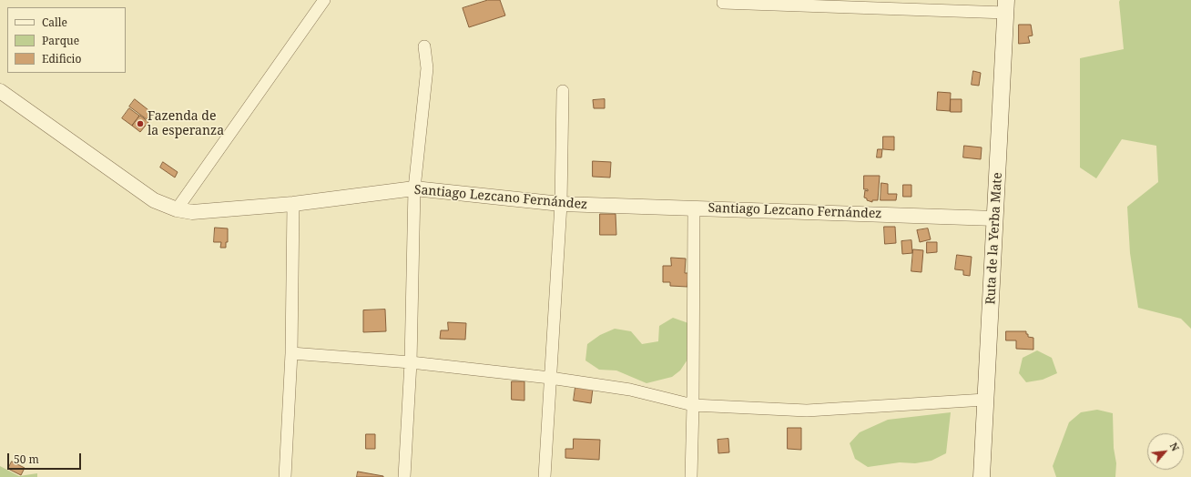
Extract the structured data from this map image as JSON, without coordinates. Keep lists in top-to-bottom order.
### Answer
{
  "streets": {
    "main road": ["Ruta de la Yerba Mate"],
    "street": ["Santiago Lezcano Fernández"]
  },
  "crossings": [
    ["Santiago Lezcano Fernández", "Ruta de la Yerba Mate"]
  ],
  "places": ["Fazenda de la esperanza"],
  "legend": ["Calle", "Parque", "Edificio"],
  "scale_bar": "50 m",
  "north": "top right"
}
